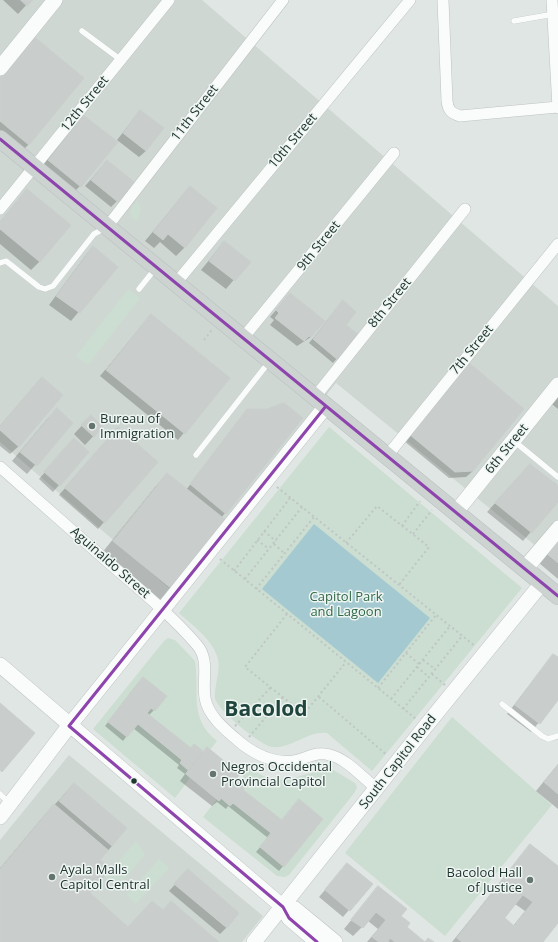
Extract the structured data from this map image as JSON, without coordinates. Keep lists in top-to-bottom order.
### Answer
{
  "streets": {
    "street": [
      "12th Street",
      "11th Street",
      "10th Street",
      "9th Street",
      "8th Street",
      "7th Street",
      "6th Street",
      "Aguinaldo Street",
      "South Capitol Road"
    ]
  },
  "crossings": [
    ["Aguinaldo Street", "South Capitol Road"]
  ],
  "districts": ["Bacolod"],
  "parks": ["Capitol Park and Lagoon"],
  "places": [
    "Bureau of Immigration",
    "Negros Occidental Provincial Capitol",
    "Ayala Malls Capitol Central",
    "Bacolod Hall of Justice"
  ]
}
